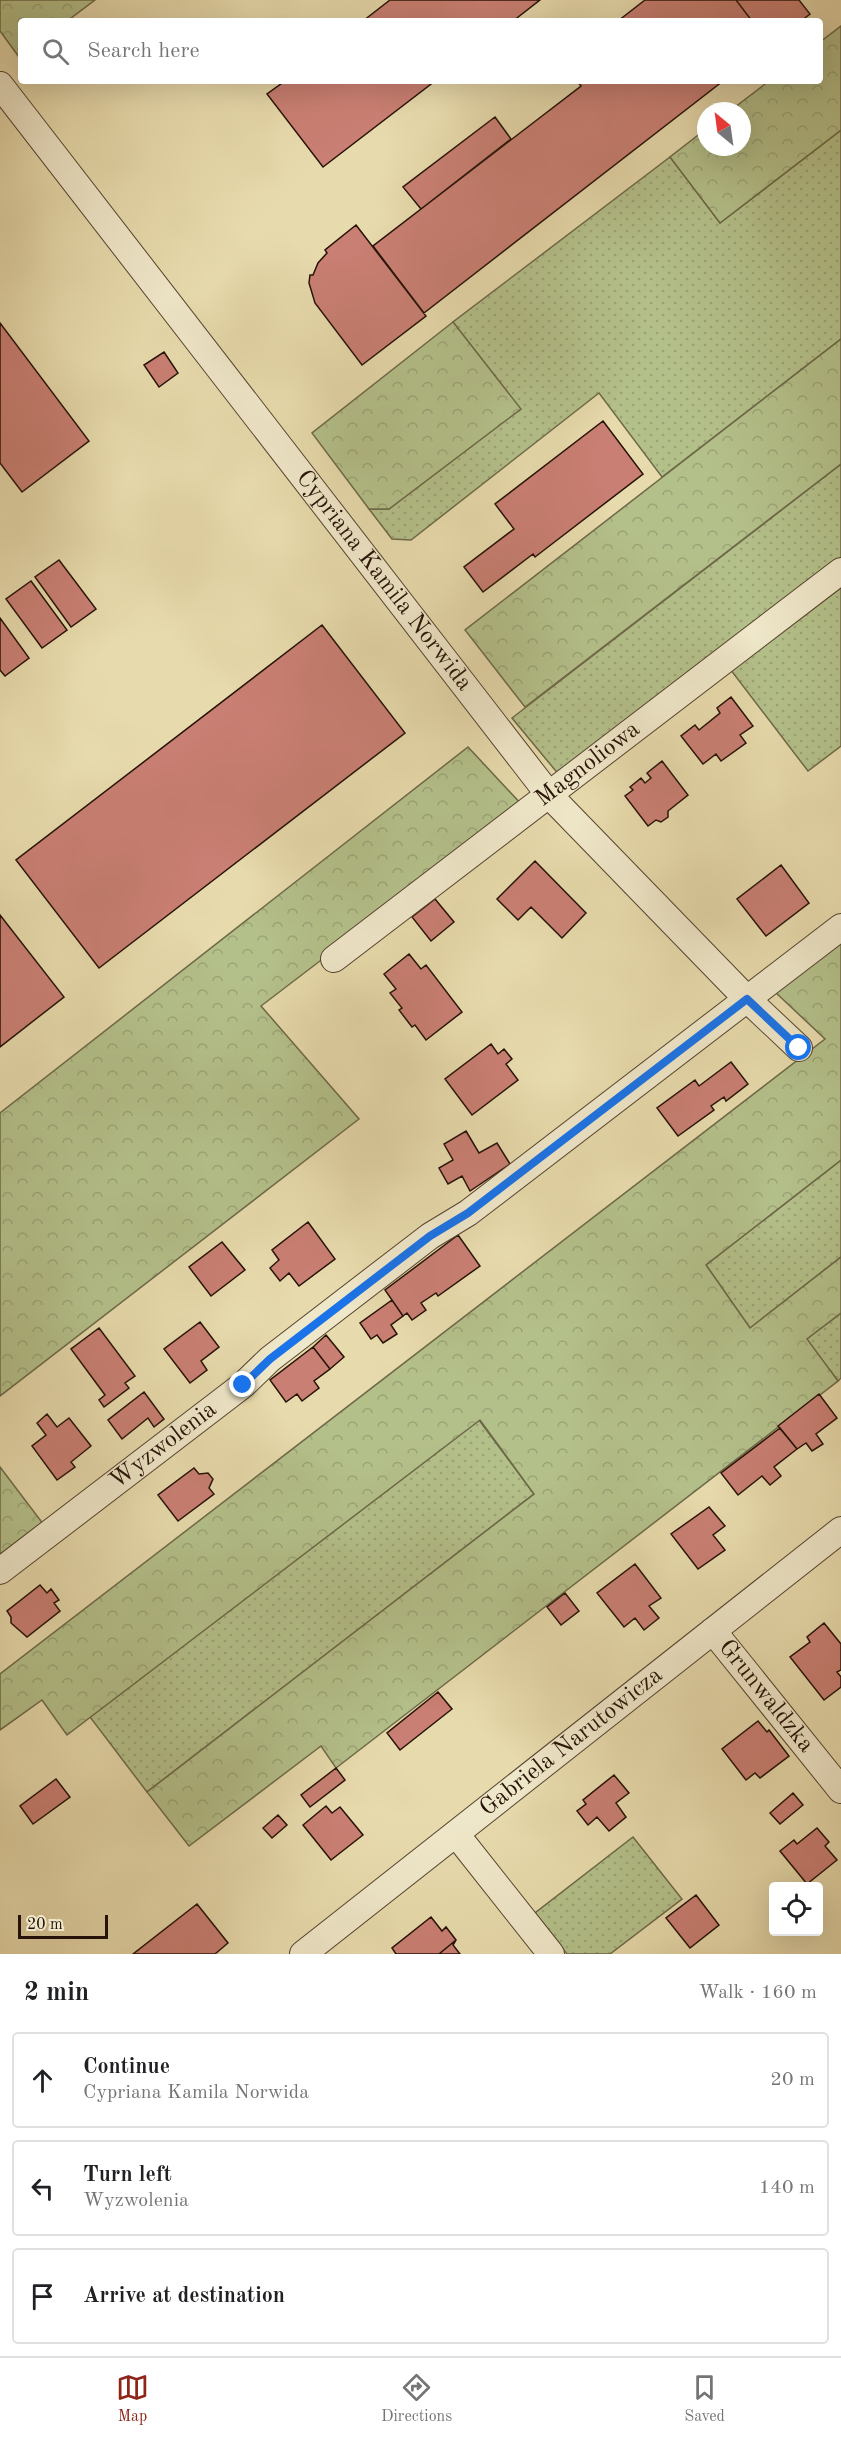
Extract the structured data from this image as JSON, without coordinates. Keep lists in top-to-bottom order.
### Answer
{
  "streets": {
    "street": [
      "Cypriana Kamila Norwida",
      "Magnoliowa",
      "Wyzwolenia",
      "Grunwaldzka",
      "Gabriela Narutowicza"
    ]
  },
  "crossings": [
    ["Cypriana Kamila Norwida", "Magnoliowa"],
    ["Cypriana Kamila Norwida", "Wyzwolenia"],
    ["Grunwaldzka", "Gabriela Narutowicza"]
  ],
  "scale_bar": "20 m",
  "north": "top left",
  "page": {
    "search": "Search here",
    "scale": "20 m",
    "heading": ["2 min", "Walk · 160 m"],
    "list": [
      ["Continue", "Cypriana Kamila Norwida", "20 m"],
      ["Turn left", "Wyzwolenia", "140 m"],
      "Arrive at destination"
    ],
    "nav": ["Map", "Directions", "Saved"]
  }
}
